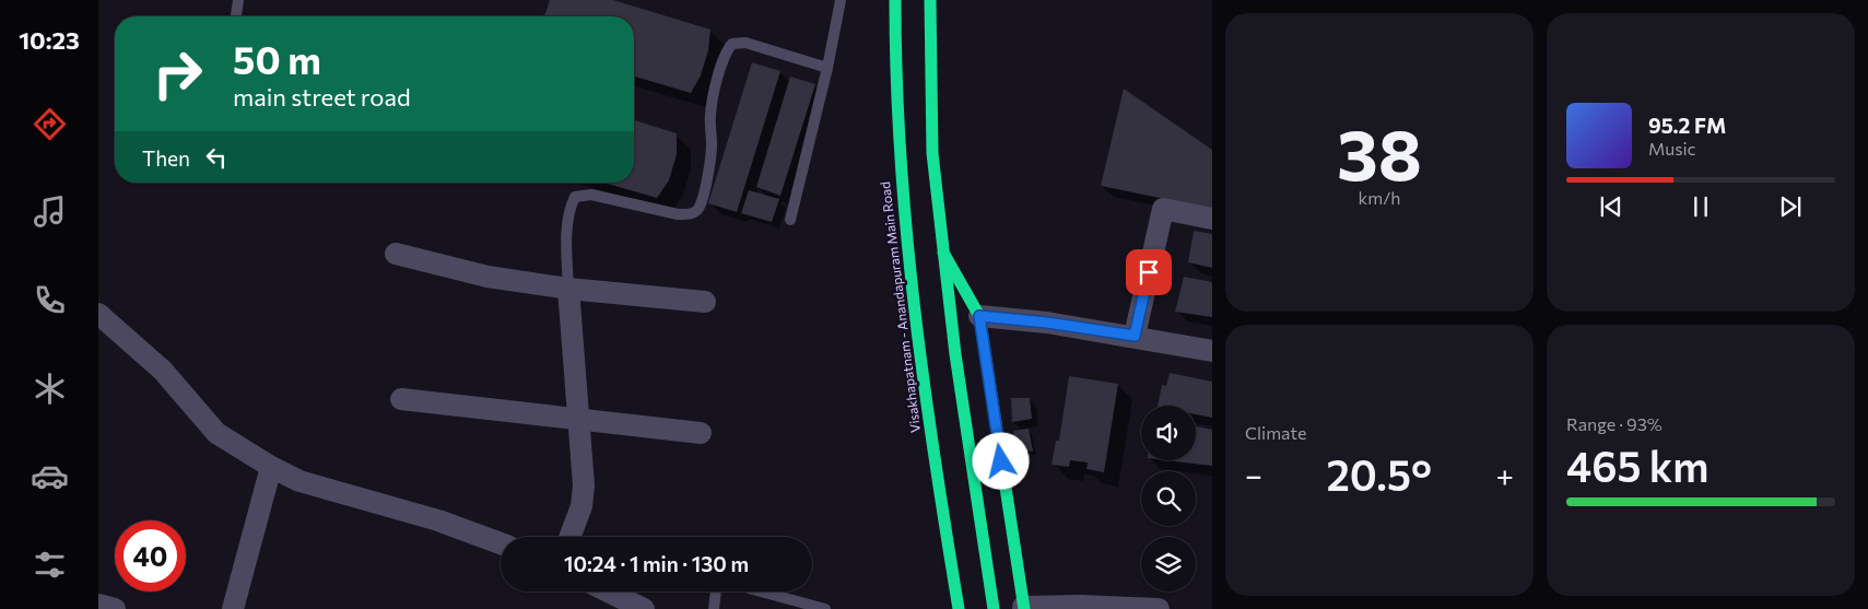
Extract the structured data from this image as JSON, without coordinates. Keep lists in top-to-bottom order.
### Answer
{
  "streets": {
    "main road": ["Visakhapatnam - Anandapuram Main Road"]
  },
  "page": {
    "tabs": "10:23",
    "tile": [
      ["38", "km/h"],
      "Climate",
      ["Range · 93%", "465 km"]
    ],
    "turn": ["50 m", "main street road"],
    "song": ["95.2 FM", "Music"],
    "then": "Then",
    "heat": ["−", "20.5°", "+"],
    "limit": "40",
    "trip": "10:24 · 1 min · 130 m"
  }
}
